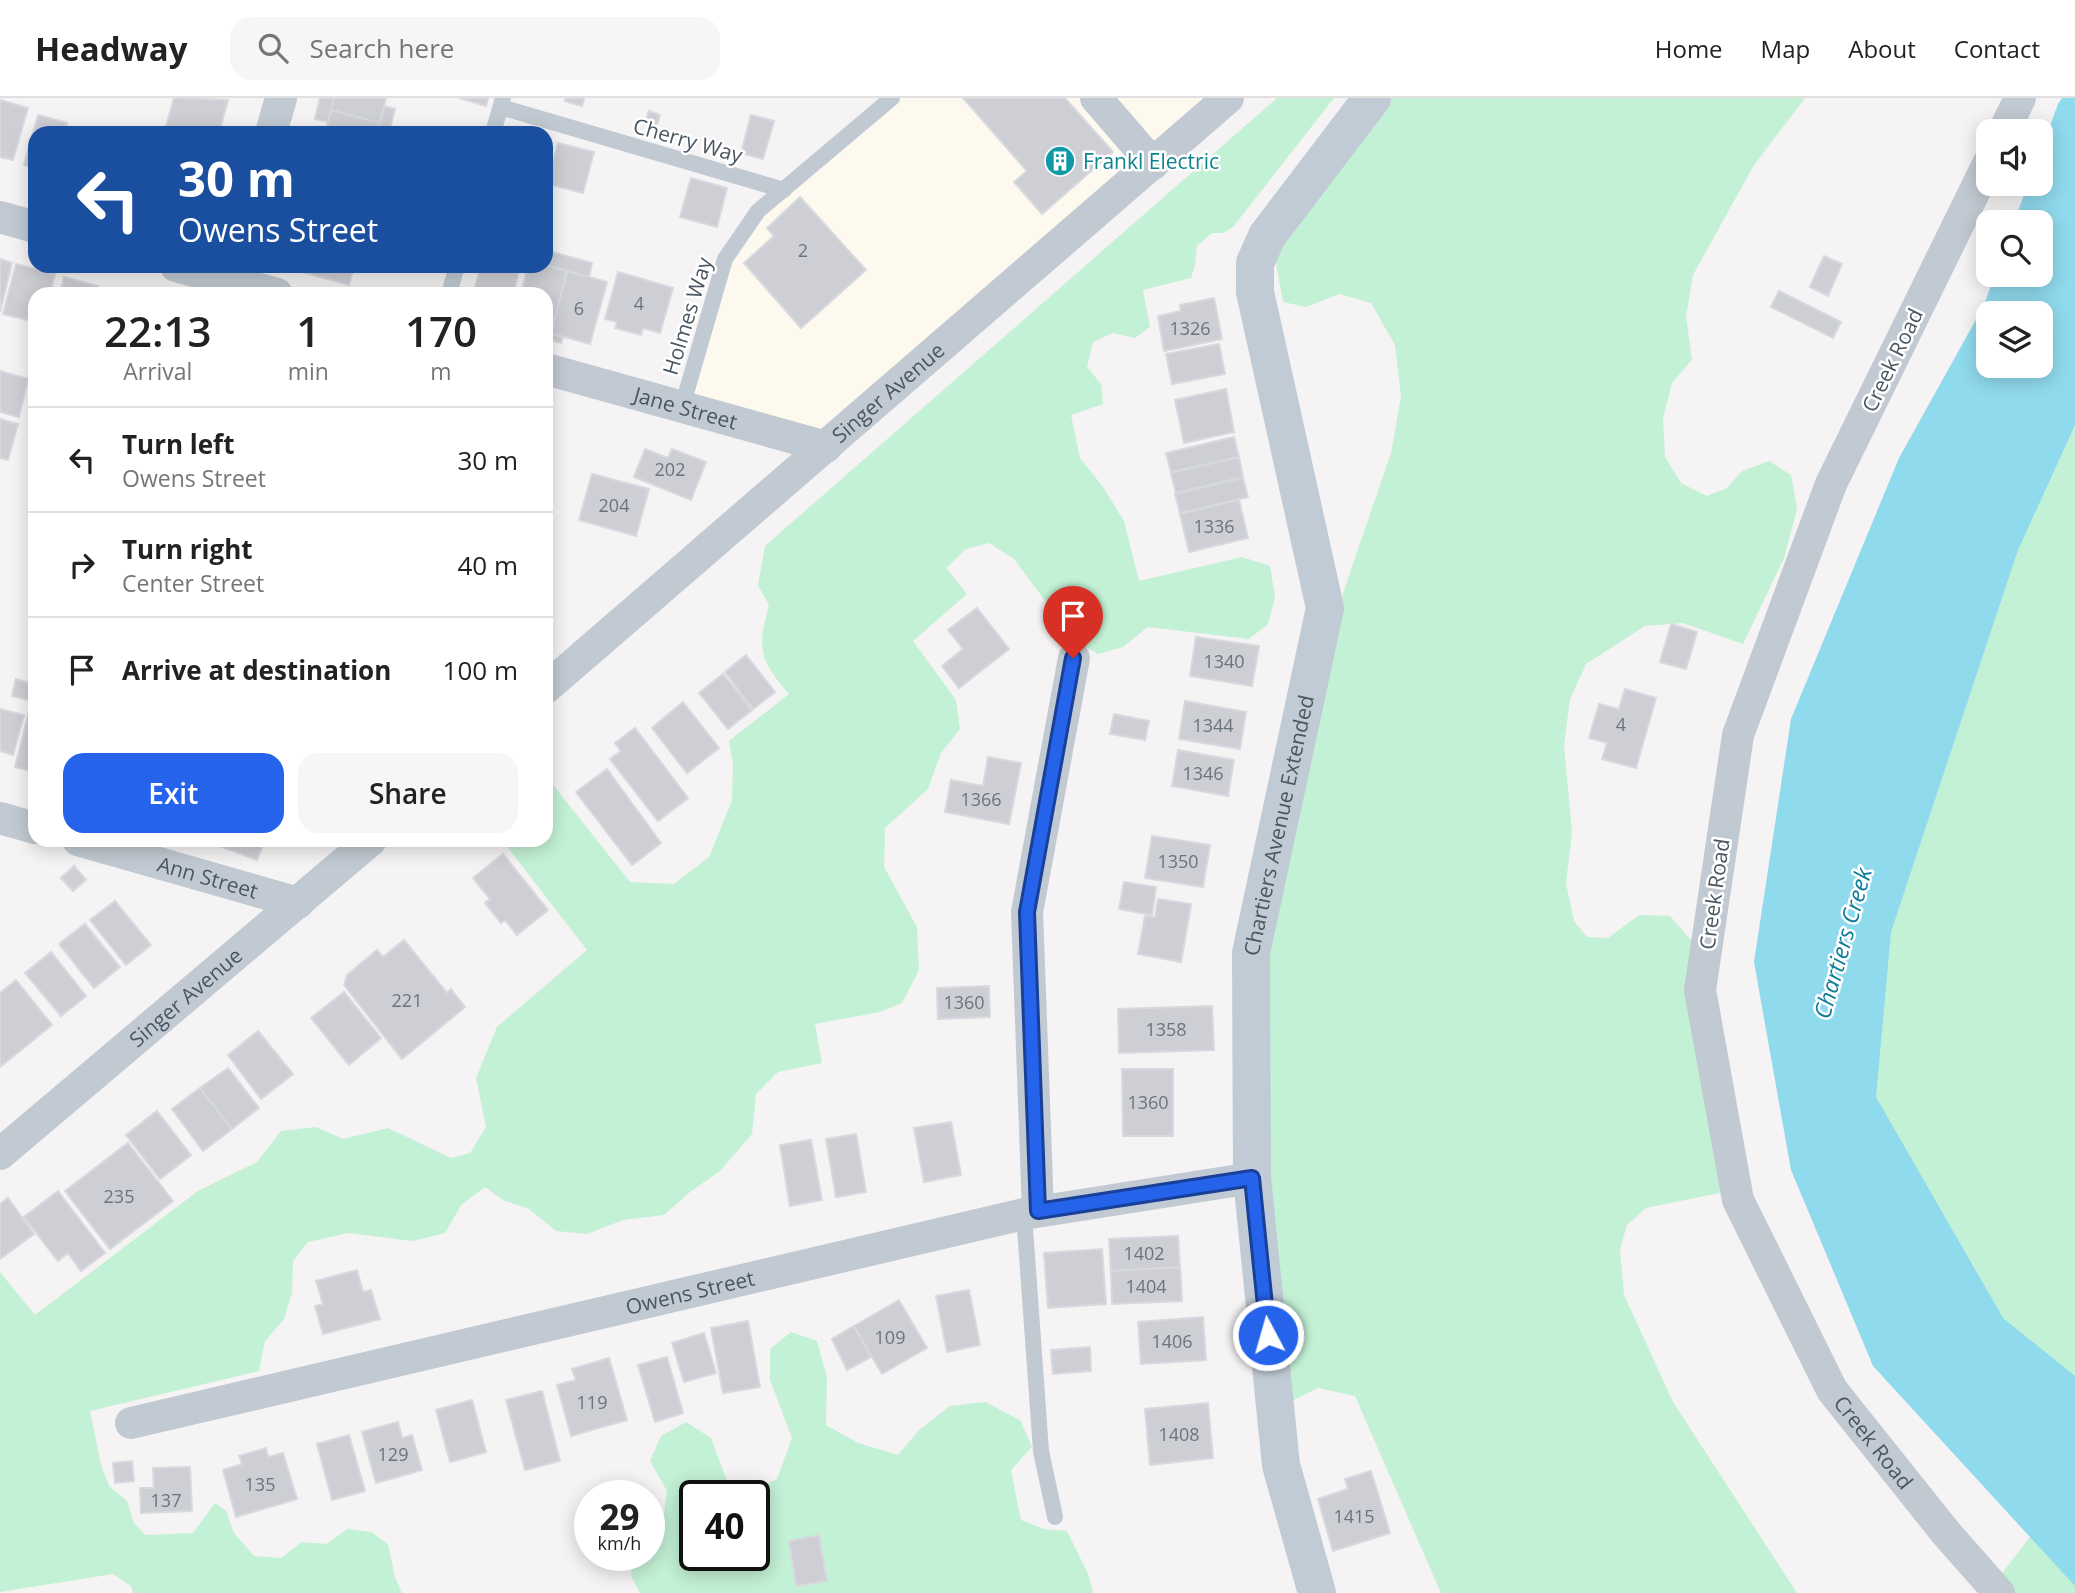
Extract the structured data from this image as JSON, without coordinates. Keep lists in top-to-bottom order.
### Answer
{
  "streets": {
    "street": [
      "Creek Road",
      "Singer Avenue",
      "Jane Street",
      "Chartiers Avenue Extended",
      "Ann Street",
      "Owens Street"
    ],
    "lane": ["Cherry Way", "Holmes Way"]
  },
  "crossings": [
    ["Cherry Way", "Holmes Way"],
    ["Holmes Way", "Jane Street"],
    ["Singer Avenue", "Jane Street"],
    ["Singer Avenue", "Ann Street"],
    ["Chartiers Avenue Extended", "Owens Street"]
  ],
  "water": ["Chartiers Creek"],
  "places": {
    "building": ["Frankl Electric"]
  },
  "house_numbers": [
    "2",
    "4",
    "6",
    "1326",
    "202",
    "204",
    "1336",
    "1340",
    "4",
    "1344",
    "1346",
    "1366",
    "1350",
    "221",
    "1360",
    "1358",
    "1360",
    "235",
    "1402",
    "1404",
    "109",
    "1406",
    "119",
    "1408",
    "129",
    "135",
    "137",
    "1415"
  ],
  "page": {
    "header": "Headway",
    "search": "Search here",
    "nav": [
      "Home",
      "Map",
      "About",
      "Contact"
    ],
    "turn": ["30 m", "Owens Street"],
    "eta": [
      "22:13",
      "Arrival",
      "1",
      "min",
      "170",
      "m"
    ],
    "list": [
      {
        "name": "Turn left",
        "note": "Owens Street",
        "value": "30 m"
      },
      {
        "name": "Turn right",
        "note": "Center Street",
        "value": "40 m"
      },
      {
        "name": "Arrive at destination",
        "value": "100 m"
      }
    ],
    "buttons": ["Exit", "Share"],
    "speed": "29 km/h",
    "limit": "40"
  }
}
